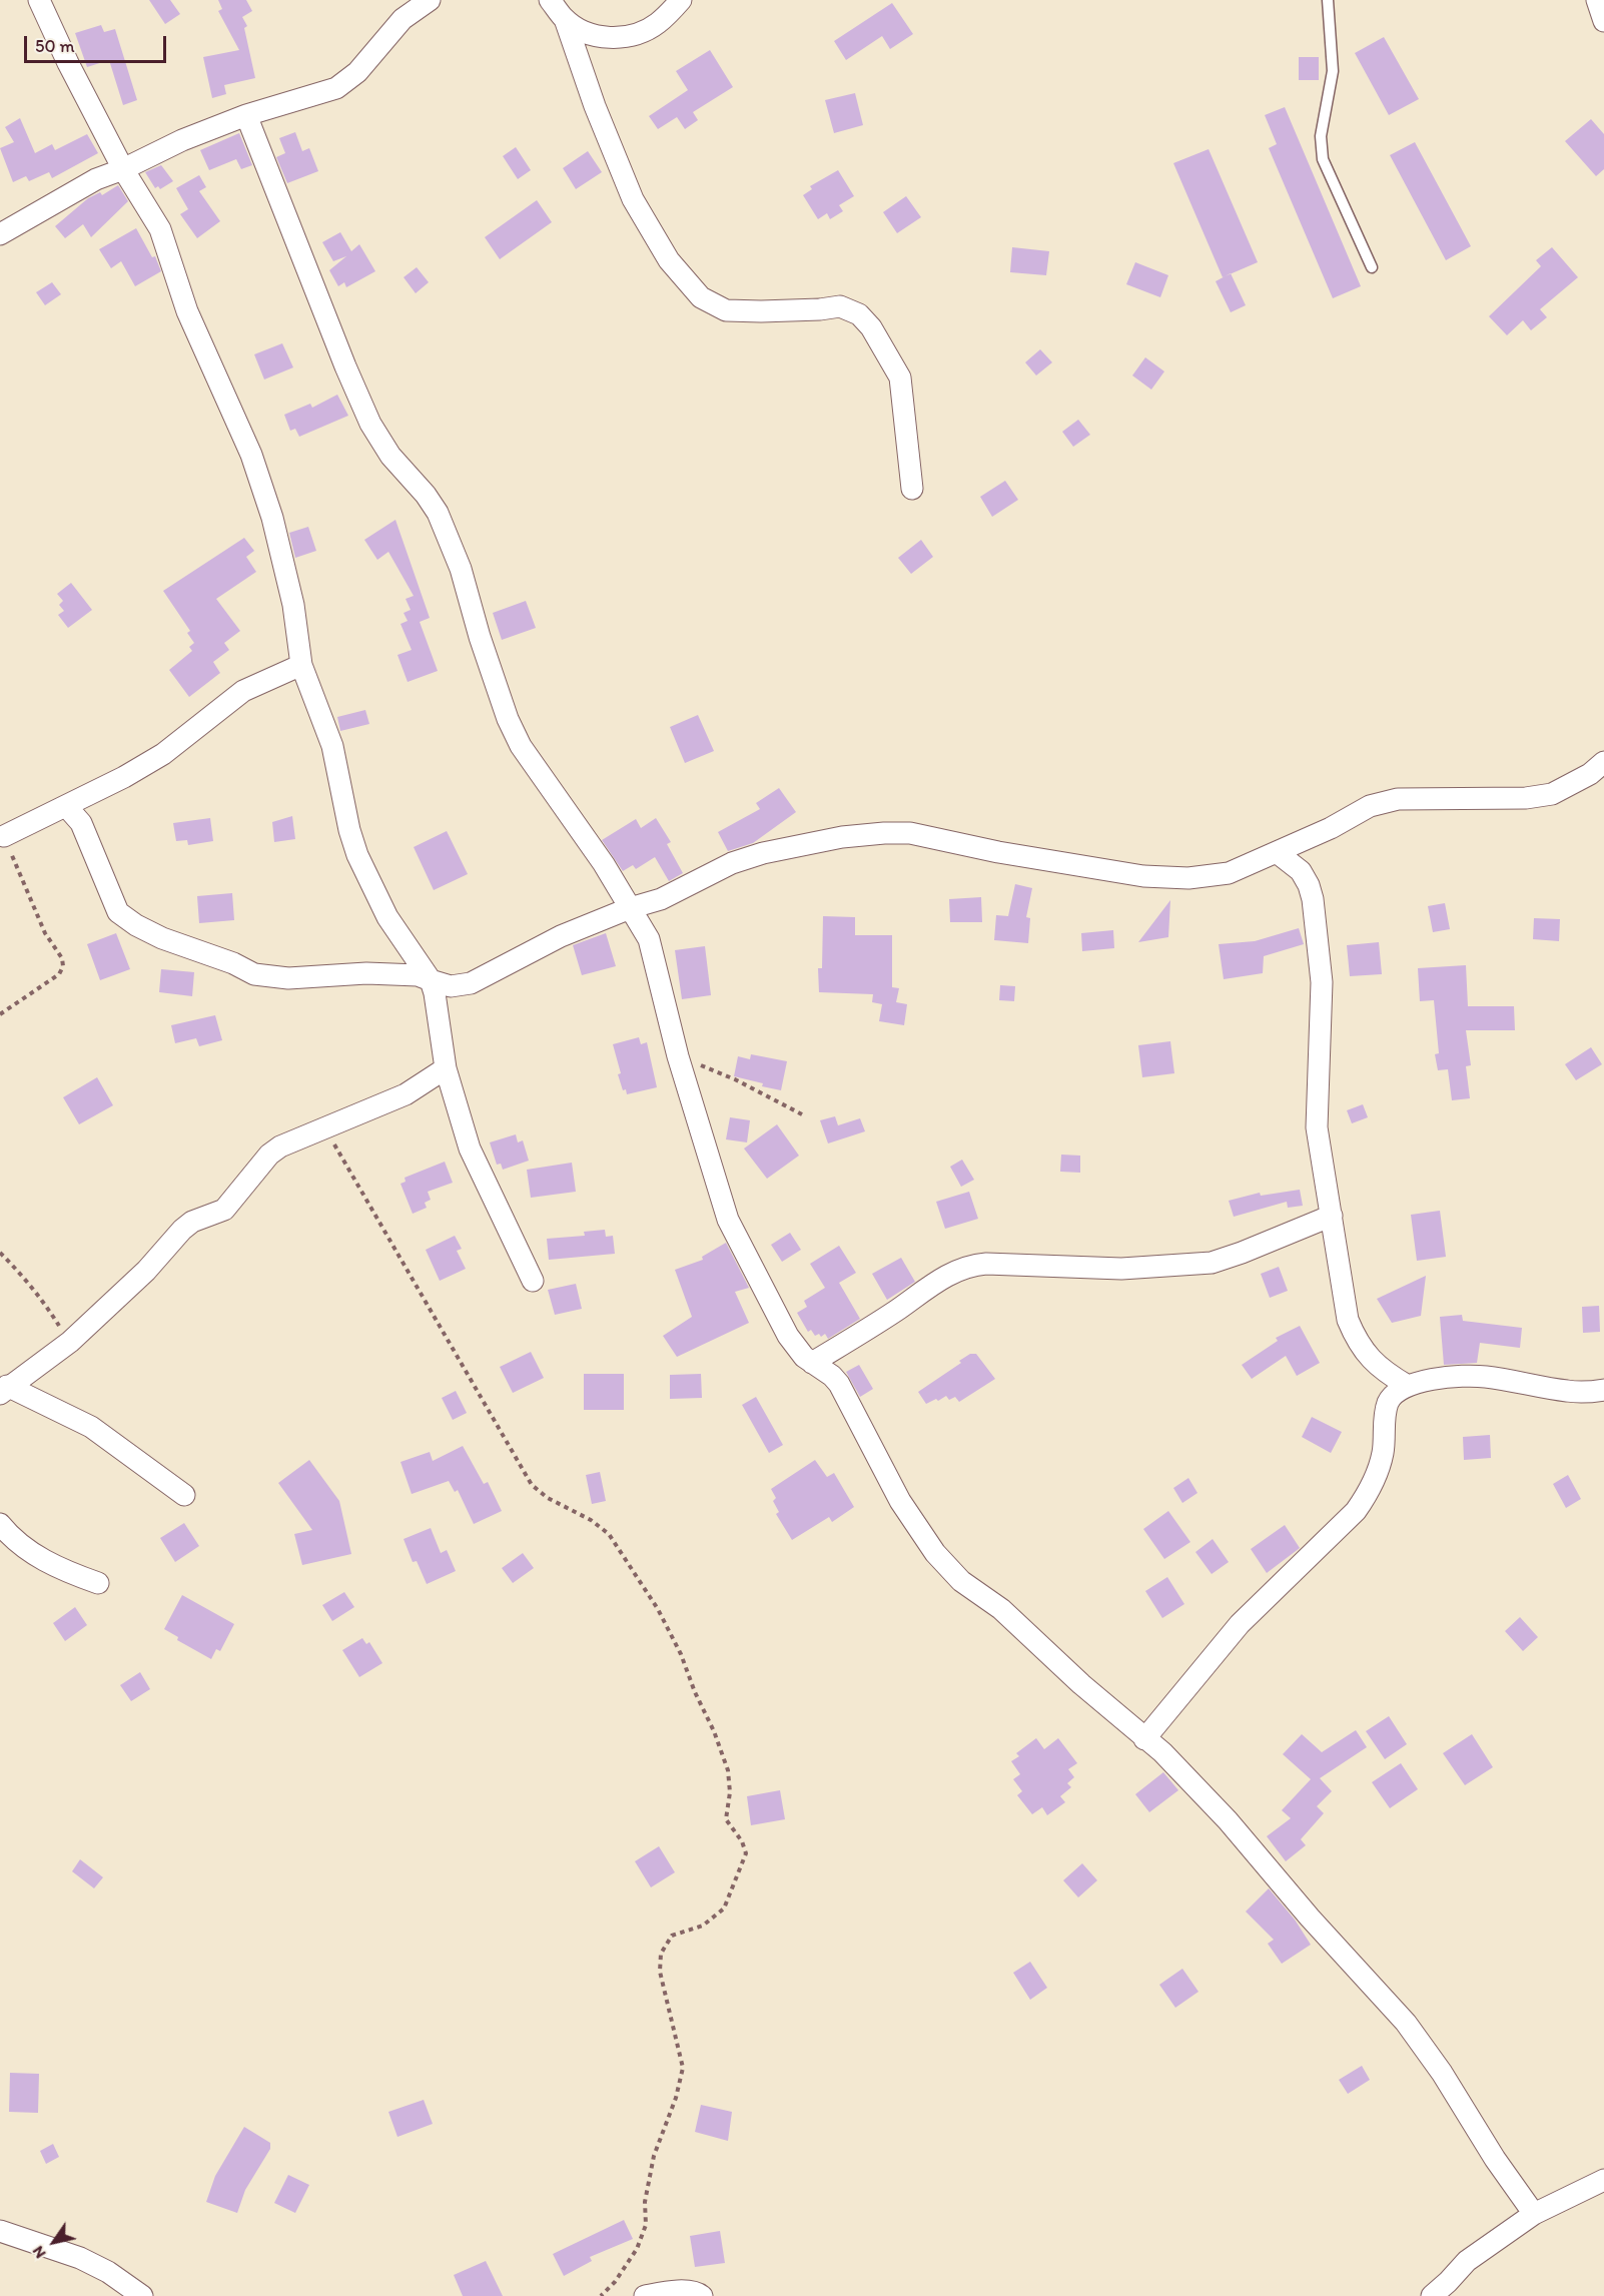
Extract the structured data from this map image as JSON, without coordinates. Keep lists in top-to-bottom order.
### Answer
{
  "scale_bar": "50 m",
  "north": "bottom left"
}
